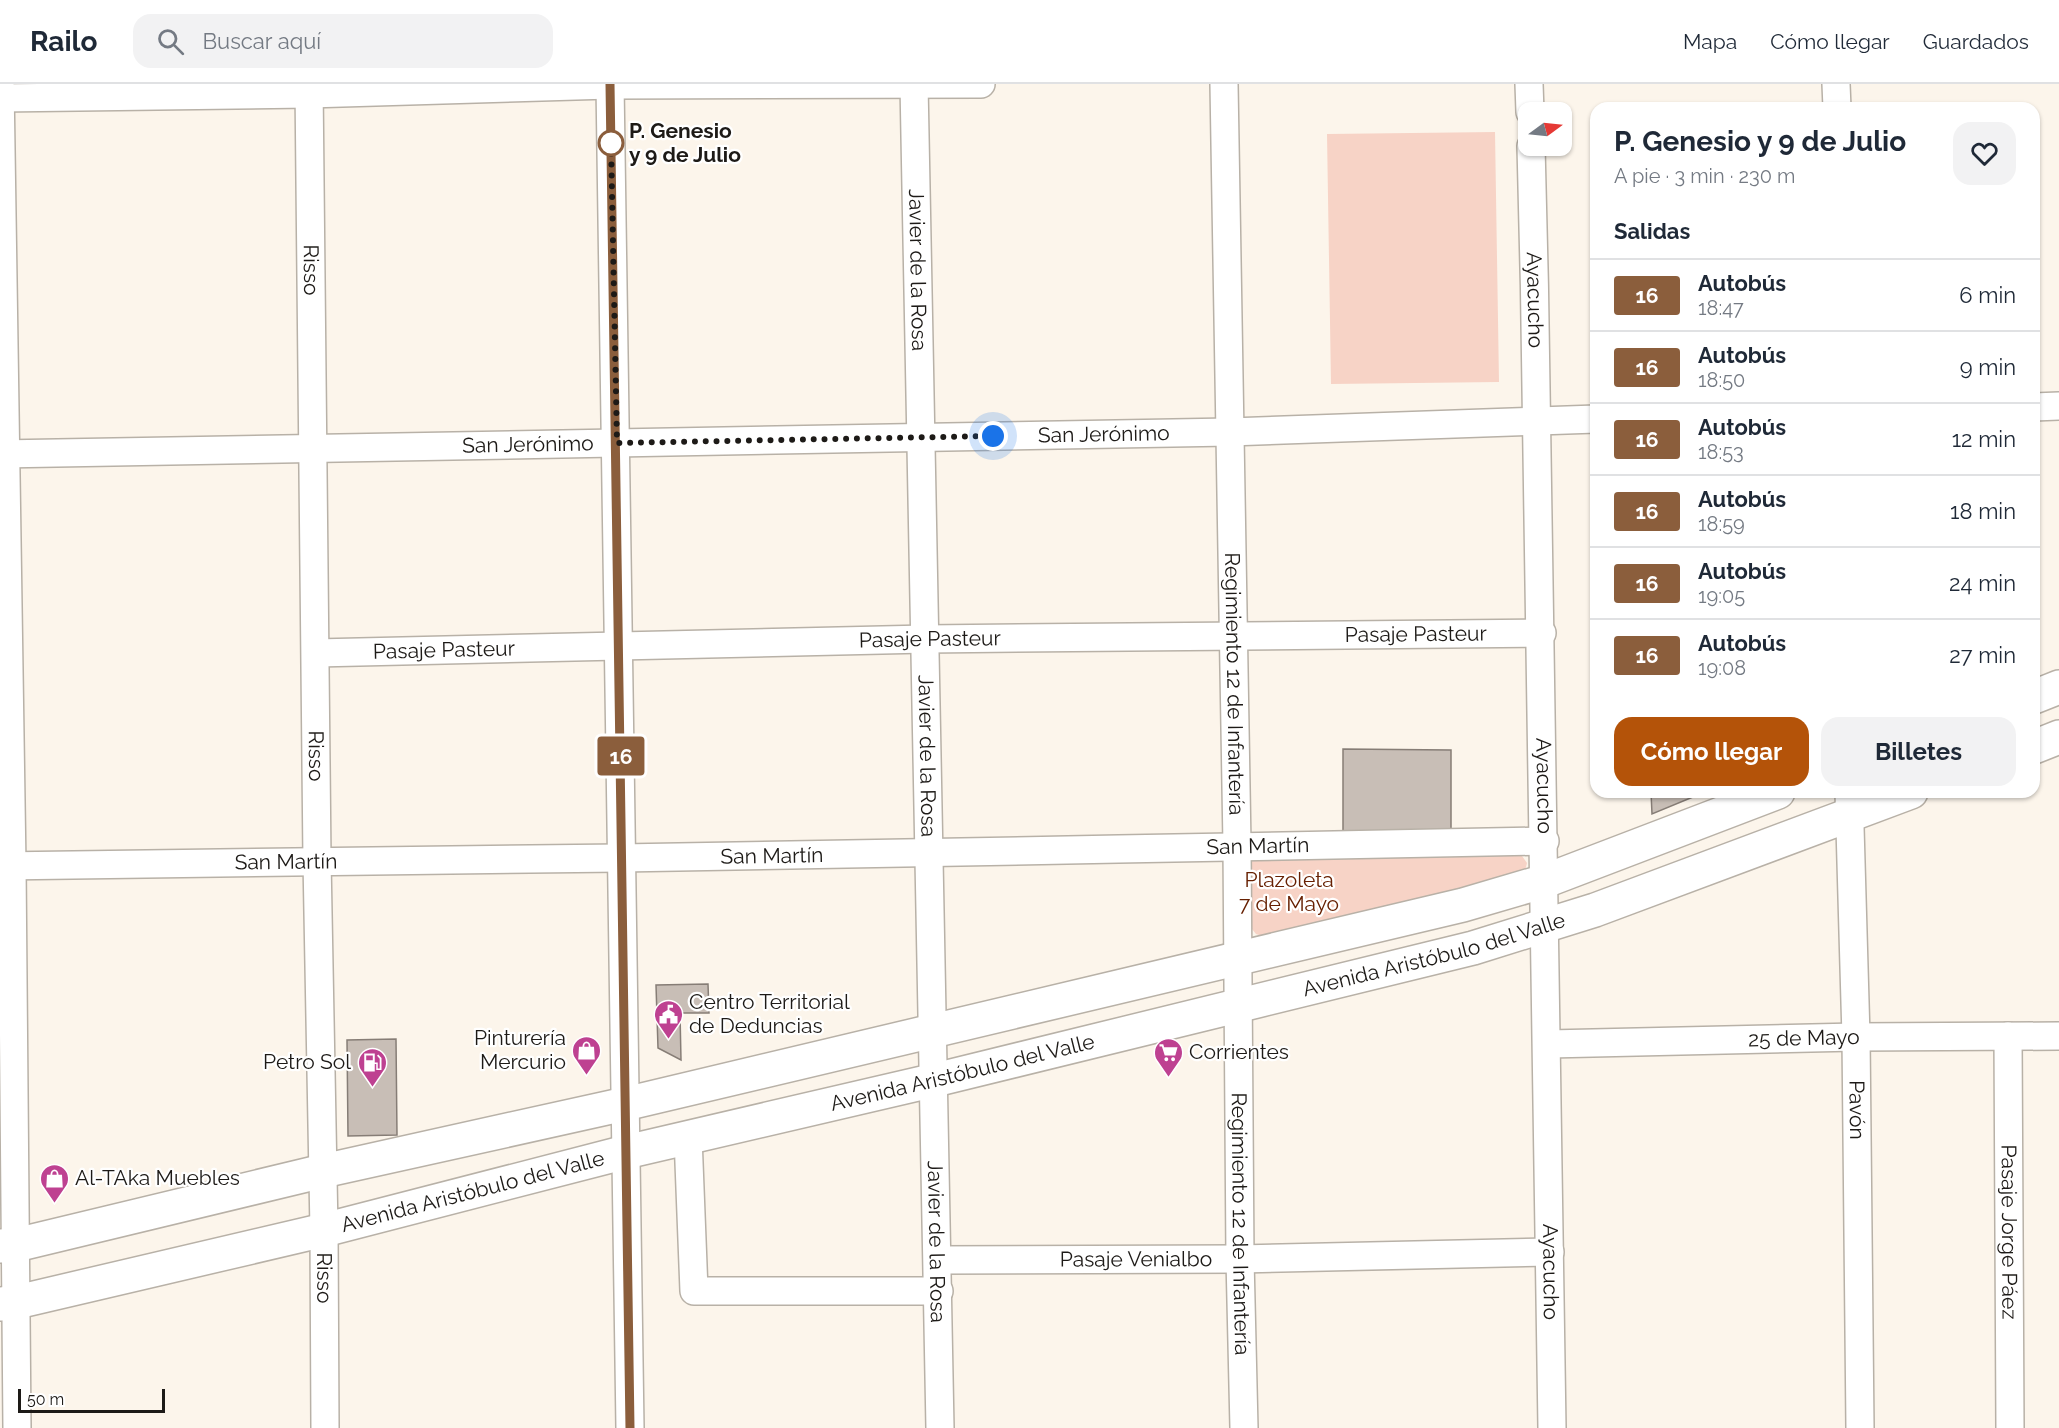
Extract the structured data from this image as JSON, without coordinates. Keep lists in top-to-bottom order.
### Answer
{
  "streets": {
    "main road": ["Avenida Aristóbulo del Valle"],
    "street": [
      "Risso",
      "Javier de la Rosa",
      "Ayacucho",
      "San Jerónimo",
      "Pasaje Pasteur",
      "Regimiento 12 de Infantería",
      "San Martín",
      "25 de Mayo",
      "Pavón",
      "Pasaje Jorge Páez",
      "Pasaje Venialbo"
    ]
  },
  "crossings": [
    ["Risso", "San Jerónimo"],
    ["Risso", "Pasaje Pasteur"],
    ["Risso", "San Martín"],
    ["Risso", "Avenida Aristóbulo del Valle"],
    ["Javier de la Rosa", "San Jerónimo"],
    ["Javier de la Rosa", "Pasaje Pasteur"],
    ["Javier de la Rosa", "San Martín"],
    ["Javier de la Rosa", "Avenida Aristóbulo del Valle"],
    ["Javier de la Rosa", "Pasaje Venialbo"],
    ["Ayacucho", "San Jerónimo"],
    ["Ayacucho", "Pasaje Pasteur"],
    ["Ayacucho", "San Martín"],
    ["Ayacucho", "Avenida Aristóbulo del Valle"],
    ["Ayacucho", "25 de Mayo"],
    ["Ayacucho", "Pasaje Venialbo"],
    ["San Jerónimo", "Regimiento 12 de Infantería"],
    ["Pasaje Pasteur", "Regimiento 12 de Infantería"],
    ["Regimiento 12 de Infantería", "San Martín"],
    ["Regimiento 12 de Infantería", "Avenida Aristóbulo del Valle"],
    ["Regimiento 12 de Infantería", "Pasaje Venialbo"],
    ["Avenida Aristóbulo del Valle", "Pavón"],
    ["25 de Mayo", "Pavón"],
    ["25 de Mayo", "Pasaje Jorge Páez"]
  ],
  "parks": ["Plazoleta 7 de Mayo"],
  "places": {
    "other": ["P. Genesio y 9 de Julio"],
    "public building": ["Centro Territorial de Deduncias"],
    "shop": ["Pinturería Mercurio", "Al-TAka Muebles"],
    "supermarket": ["Corrientes"],
    "fuel station": ["Petro Sol"]
  },
  "lines": ["bus line 16"],
  "scale_bar": "50 m",
  "north": "right",
  "page": {
    "header": "Railo",
    "search": "Buscar aquí",
    "nav": ["Mapa", "Cómo llegar", "Guardados"],
    "on_map": "16",
    "heading": [
      ["P. Genesio y 9 de Julio", "A pie · 3 min · 230 m"],
      "Salidas"
    ],
    "list": [
      {
        "mark": "16",
        "name": "Autobús",
        "note": "18:47",
        "value": "6 min"
      },
      {
        "mark": "16",
        "name": "Autobús",
        "note": "18:50",
        "value": "9 min"
      },
      {
        "mark": "16",
        "name": "Autobús",
        "note": "18:53",
        "value": "12 min"
      },
      {
        "mark": "16",
        "name": "Autobús",
        "note": "18:59",
        "value": "18 min"
      },
      {
        "mark": "16",
        "name": "Autobús",
        "note": "19:05",
        "value": "24 min"
      },
      {
        "mark": "16",
        "name": "Autobús",
        "note": "19:08",
        "value": "27 min"
      }
    ],
    "buttons": ["Cómo llegar", "Billetes"],
    "scale": "50 m"
  }
}
